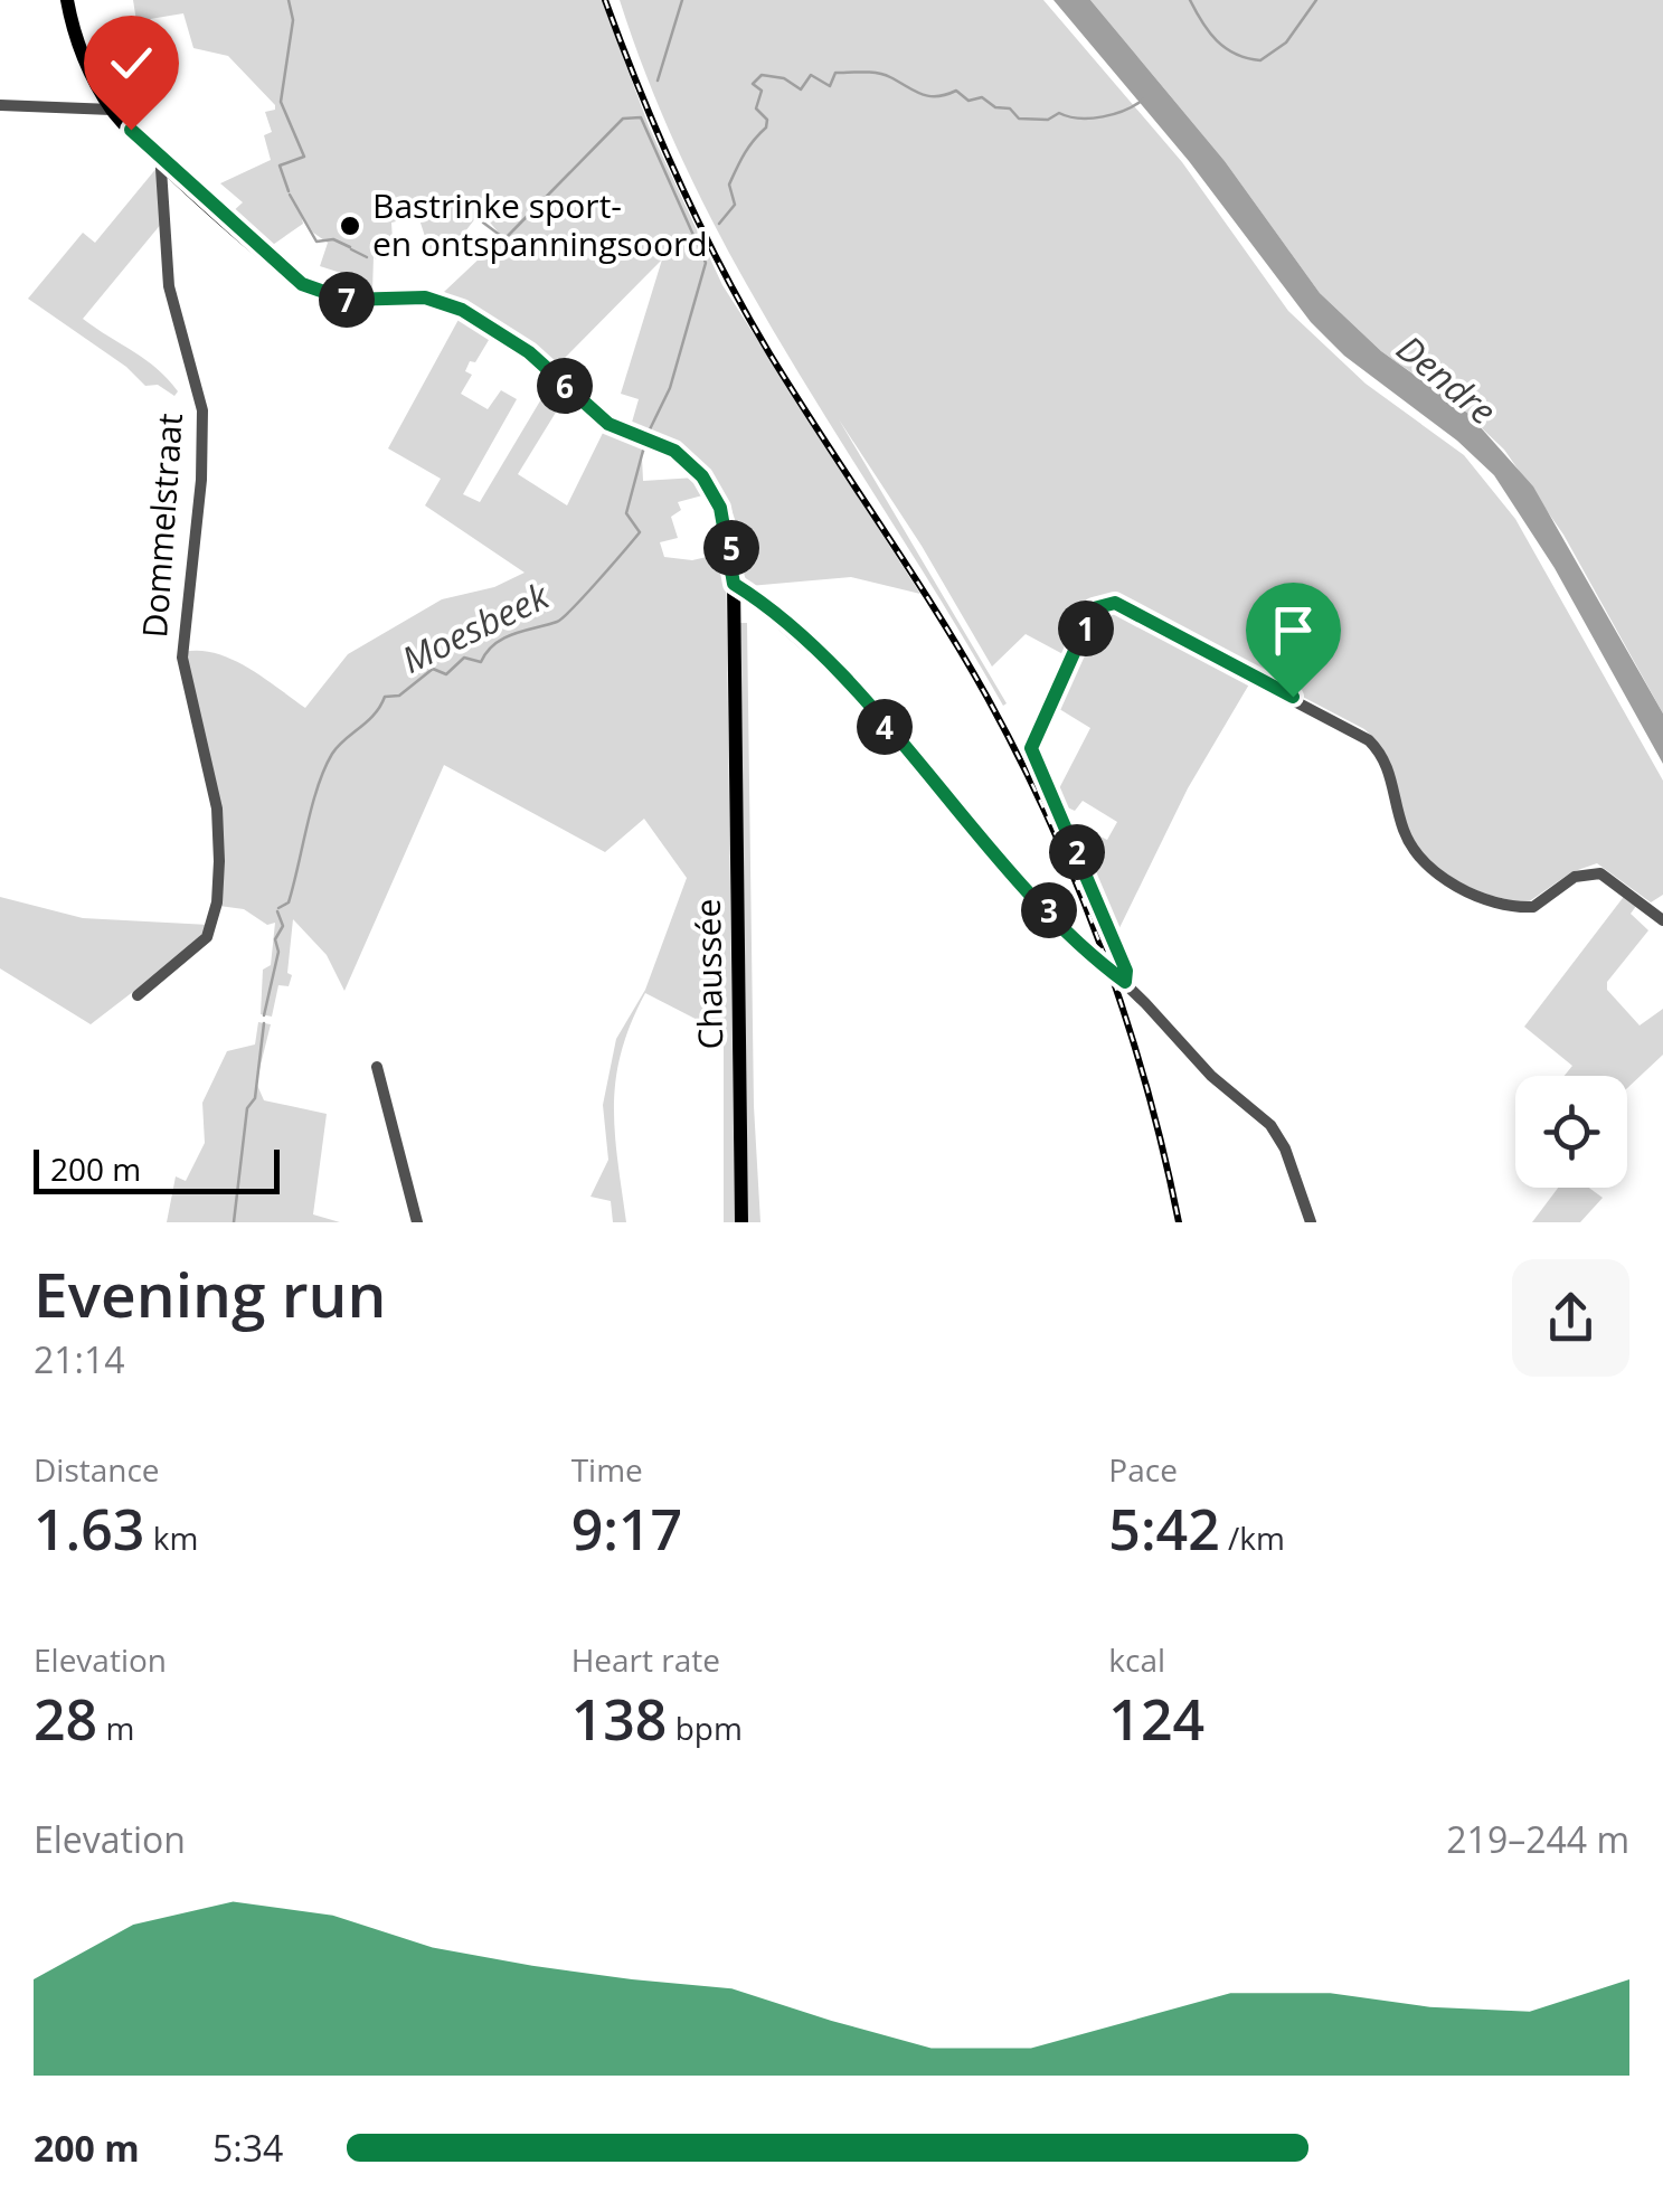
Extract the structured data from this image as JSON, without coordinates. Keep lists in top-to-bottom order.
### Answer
{
  "streets": {
    "main road": ["Chaussée"],
    "street": ["Dommelstraat"]
  },
  "crossings": [
    ["Dommelstraat", "Chaussée"]
  ],
  "water": ["Dendre", "Moesbeek"],
  "places": ["Bastrinke sport- en ontspanningsoord"],
  "scale_bar": "200 m",
  "page": {
    "pins": [
      "7",
      "6",
      "5",
      "1",
      "4",
      "2",
      "3"
    ],
    "scale": "200 m",
    "heading": ["Evening run", "21:14"],
    "stats": [
      ["Distance", "1.63 km"],
      ["Time", "9:17"],
      ["Pace", "5:42 /km"],
      ["Elevation", "28 m"],
      ["Heart rate", "138 bpm"],
      ["kcal", "124"]
    ],
    "chart": ["Elevation", "219–244 m"],
    "list": [
      {
        "name": "200 m",
        "note": "5:34"
      }
    ]
  }
}
